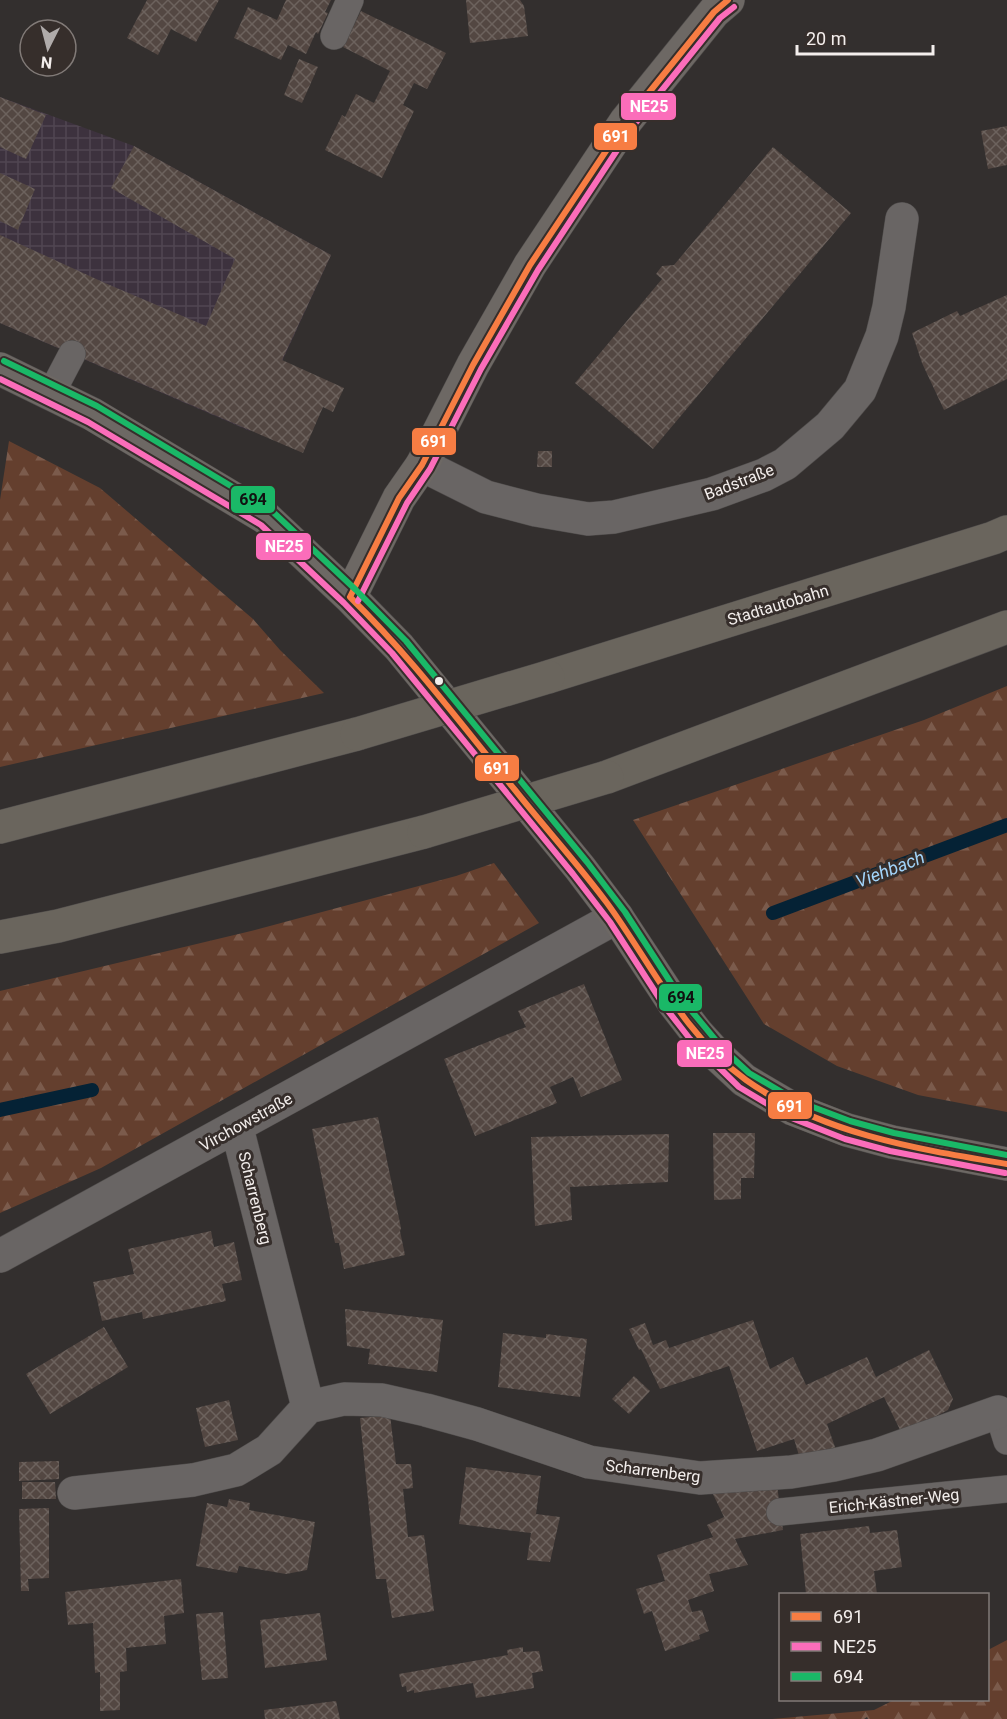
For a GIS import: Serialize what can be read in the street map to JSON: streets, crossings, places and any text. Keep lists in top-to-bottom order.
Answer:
{
  "streets": {
    "highway": ["Stadtautobahn"],
    "street": ["Badstraße", "Virchowstraße", "Scharrenberg"],
    "lane": ["Erich-Kästner-Weg"]
  },
  "crossings": [
    ["Virchowstraße", "Scharrenberg"]
  ],
  "water": ["Viehbach"],
  "lines": ["transit line 691", "transit line NE25", "transit line 694"],
  "legend": ["691", "NE25", "694"],
  "scale_bar": "20 m",
  "north": "bottom"
}
